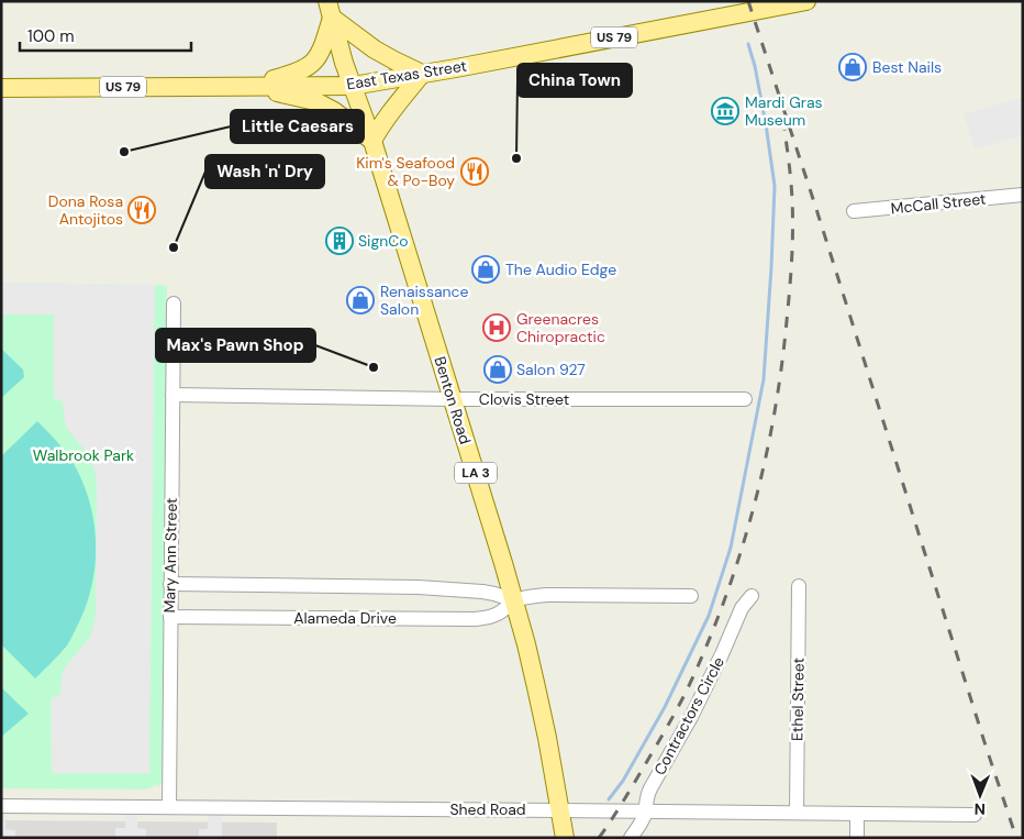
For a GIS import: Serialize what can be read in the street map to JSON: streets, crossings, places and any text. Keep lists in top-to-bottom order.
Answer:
{
  "streets": {
    "main road": [
      "US 79",
      "East Texas Street",
      "Benton Road",
      "LA 3"
    ],
    "street": [
      "McCall Street",
      "Clovis Street",
      "Mary Ann Street",
      "Alameda Drive",
      "Ethel Street",
      "Contractors Circle",
      "Shed Road"
    ]
  },
  "crossings": [
    ["East Texas Street", "Benton Road"],
    ["Clovis Street", "Benton Road"],
    ["Clovis Street", "Mary Ann Street"],
    ["Benton Road", "Alameda Drive"],
    ["Benton Road", "Shed Road"],
    ["Mary Ann Street", "Alameda Drive"],
    ["Mary Ann Street", "Shed Road"],
    ["Ethel Street", "Shed Road"],
    ["Contractors Circle", "Shed Road"]
  ],
  "parks": ["Walbrook Park"],
  "places": {
    "shop": [
      "Best Nails",
      "The Audio Edge",
      "Renaissance Salon",
      "Salon 927"
    ],
    "museum": ["Mardi Gras Museum"],
    "other": [
      "Little Caesars",
      "China Town",
      "Wash 'n' Dry",
      "Max's Pawn Shop"
    ],
    "restaurant": ["Kim's Seafood & Po-Boy", "Dona Rosa Antojitos"],
    "building": ["SignCo"],
    "hospital": ["Greenacres Chiropractic"]
  },
  "scale_bar": "100 m",
  "north": "bottom"
}
